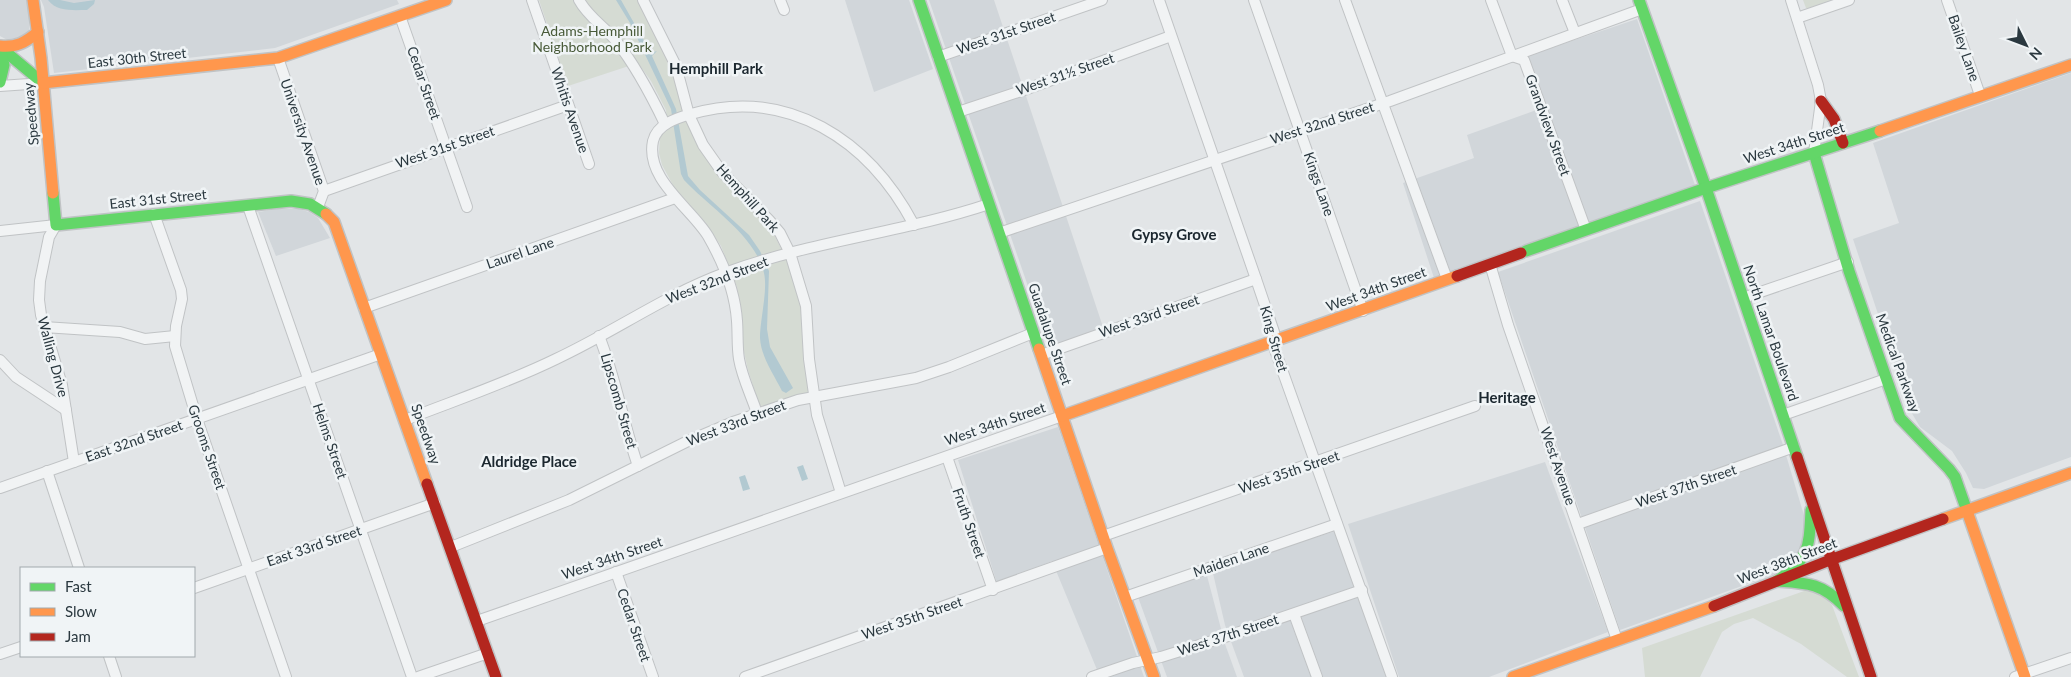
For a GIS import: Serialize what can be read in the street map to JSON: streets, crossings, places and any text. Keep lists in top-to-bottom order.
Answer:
{
  "streets": {
    "street": [
      "West 31st Street",
      "Bailey Lane",
      "East 30th Street",
      "West 31½ Street",
      "Cedar Street",
      "Whitis Avenue",
      "Speedway",
      "West 32nd Street",
      "Grandview Street",
      "University Avenue",
      "West 34th Street",
      "Kings Lane",
      "Hemphill Park",
      "East 31st Street",
      "Laurel Lane",
      "West 33rd Street",
      "North Lamar Boulevard",
      "Guadalupe Street",
      "King Street",
      "Walling Drive",
      "Medical Parkway",
      "Lipscomb Street",
      "East 32nd Street",
      "Helms Street",
      "Grooms Street",
      "West Avenue",
      "West 35th Street",
      "West 37th Street",
      "Fruth Street",
      "East 33rd Street",
      "Maiden Lane",
      "West 38th Street"
    ]
  },
  "crossings": [
    ["West 31st Street", "Cedar Street"],
    ["West 31st Street", "Whitis Avenue"],
    ["West 31st Street", "University Avenue"],
    ["West 31st Street", "Guadalupe Street"],
    ["Bailey Lane", "West 34th Street"],
    ["East 30th Street", "Cedar Street"],
    ["East 30th Street", "Speedway"],
    ["East 30th Street", "University Avenue"],
    ["West 31½ Street", "Guadalupe Street"],
    ["West 31½ Street", "King Street"],
    ["Cedar Street", "West 34th Street"],
    ["Speedway", "West 32nd Street"],
    ["Speedway", "University Avenue"],
    ["Speedway", "West 34th Street"],
    ["Speedway", "East 31st Street"],
    ["Speedway", "Laurel Lane"],
    ["Speedway", "West 33rd Street"],
    ["Speedway", "Walling Drive"],
    ["Speedway", "East 32nd Street"],
    ["Speedway", "East 33rd Street"],
    ["West 32nd Street", "Grandview Street"],
    ["West 32nd Street", "Kings Lane"],
    ["West 32nd Street", "Hemphill Park"],
    ["West 32nd Street", "North Lamar Boulevard"],
    ["West 32nd Street", "Guadalupe Street"],
    ["West 32nd Street", "King Street"],
    ["West 32nd Street", "Lipscomb Street"],
    ["Grandview Street", "West 34th Street"],
    ["University Avenue", "East 31st Street"],
    ["West 34th Street", "Kings Lane"],
    ["West 34th Street", "Hemphill Park"],
    ["West 34th Street", "North Lamar Boulevard"],
    ["West 34th Street", "Guadalupe Street"],
    ["West 34th Street", "King Street"],
    ["West 34th Street", "Medical Parkway"],
    ["West 34th Street", "West Avenue"],
    ["West 34th Street", "Fruth Street"],
    ["Hemphill Park", "West 33rd Street"],
    ["East 31st Street", "Walling Drive"],
    ["East 31st Street", "Helms Street"],
    ["East 31st Street", "Grooms Street"],
    ["West 33rd Street", "Guadalupe Street"],
    ["West 33rd Street", "King Street"],
    ["West 33rd Street", "Lipscomb Street"],
    ["North Lamar Boulevard", "West 37th Street"],
    ["North Lamar Boulevard", "West 38th Street"],
    ["Guadalupe Street", "West 35th Street"],
    ["Guadalupe Street", "West 37th Street"],
    ["Guadalupe Street", "Maiden Lane"],
    ["King Street", "West 35th Street"],
    ["King Street", "West 37th Street"],
    ["King Street", "Maiden Lane"],
    ["Walling Drive", "East 32nd Street"],
    ["Medical Parkway", "West 38th Street"],
    ["East 32nd Street", "Helms Street"],
    ["East 32nd Street", "Grooms Street"],
    ["Helms Street", "East 33rd Street"],
    ["Grooms Street", "East 33rd Street"],
    ["West Avenue", "West 37th Street"],
    ["West Avenue", "West 38th Street"],
    ["West 35th Street", "Fruth Street"]
  ],
  "districts": [
    "Hemphill Park",
    "Gypsy Grove",
    "Heritage",
    "Aldridge Place"
  ],
  "parks": ["Adams-Hemphill Neighborhood Park"],
  "legend": ["Fast", "Slow", "Jam"],
  "north": "bottom right"
}
